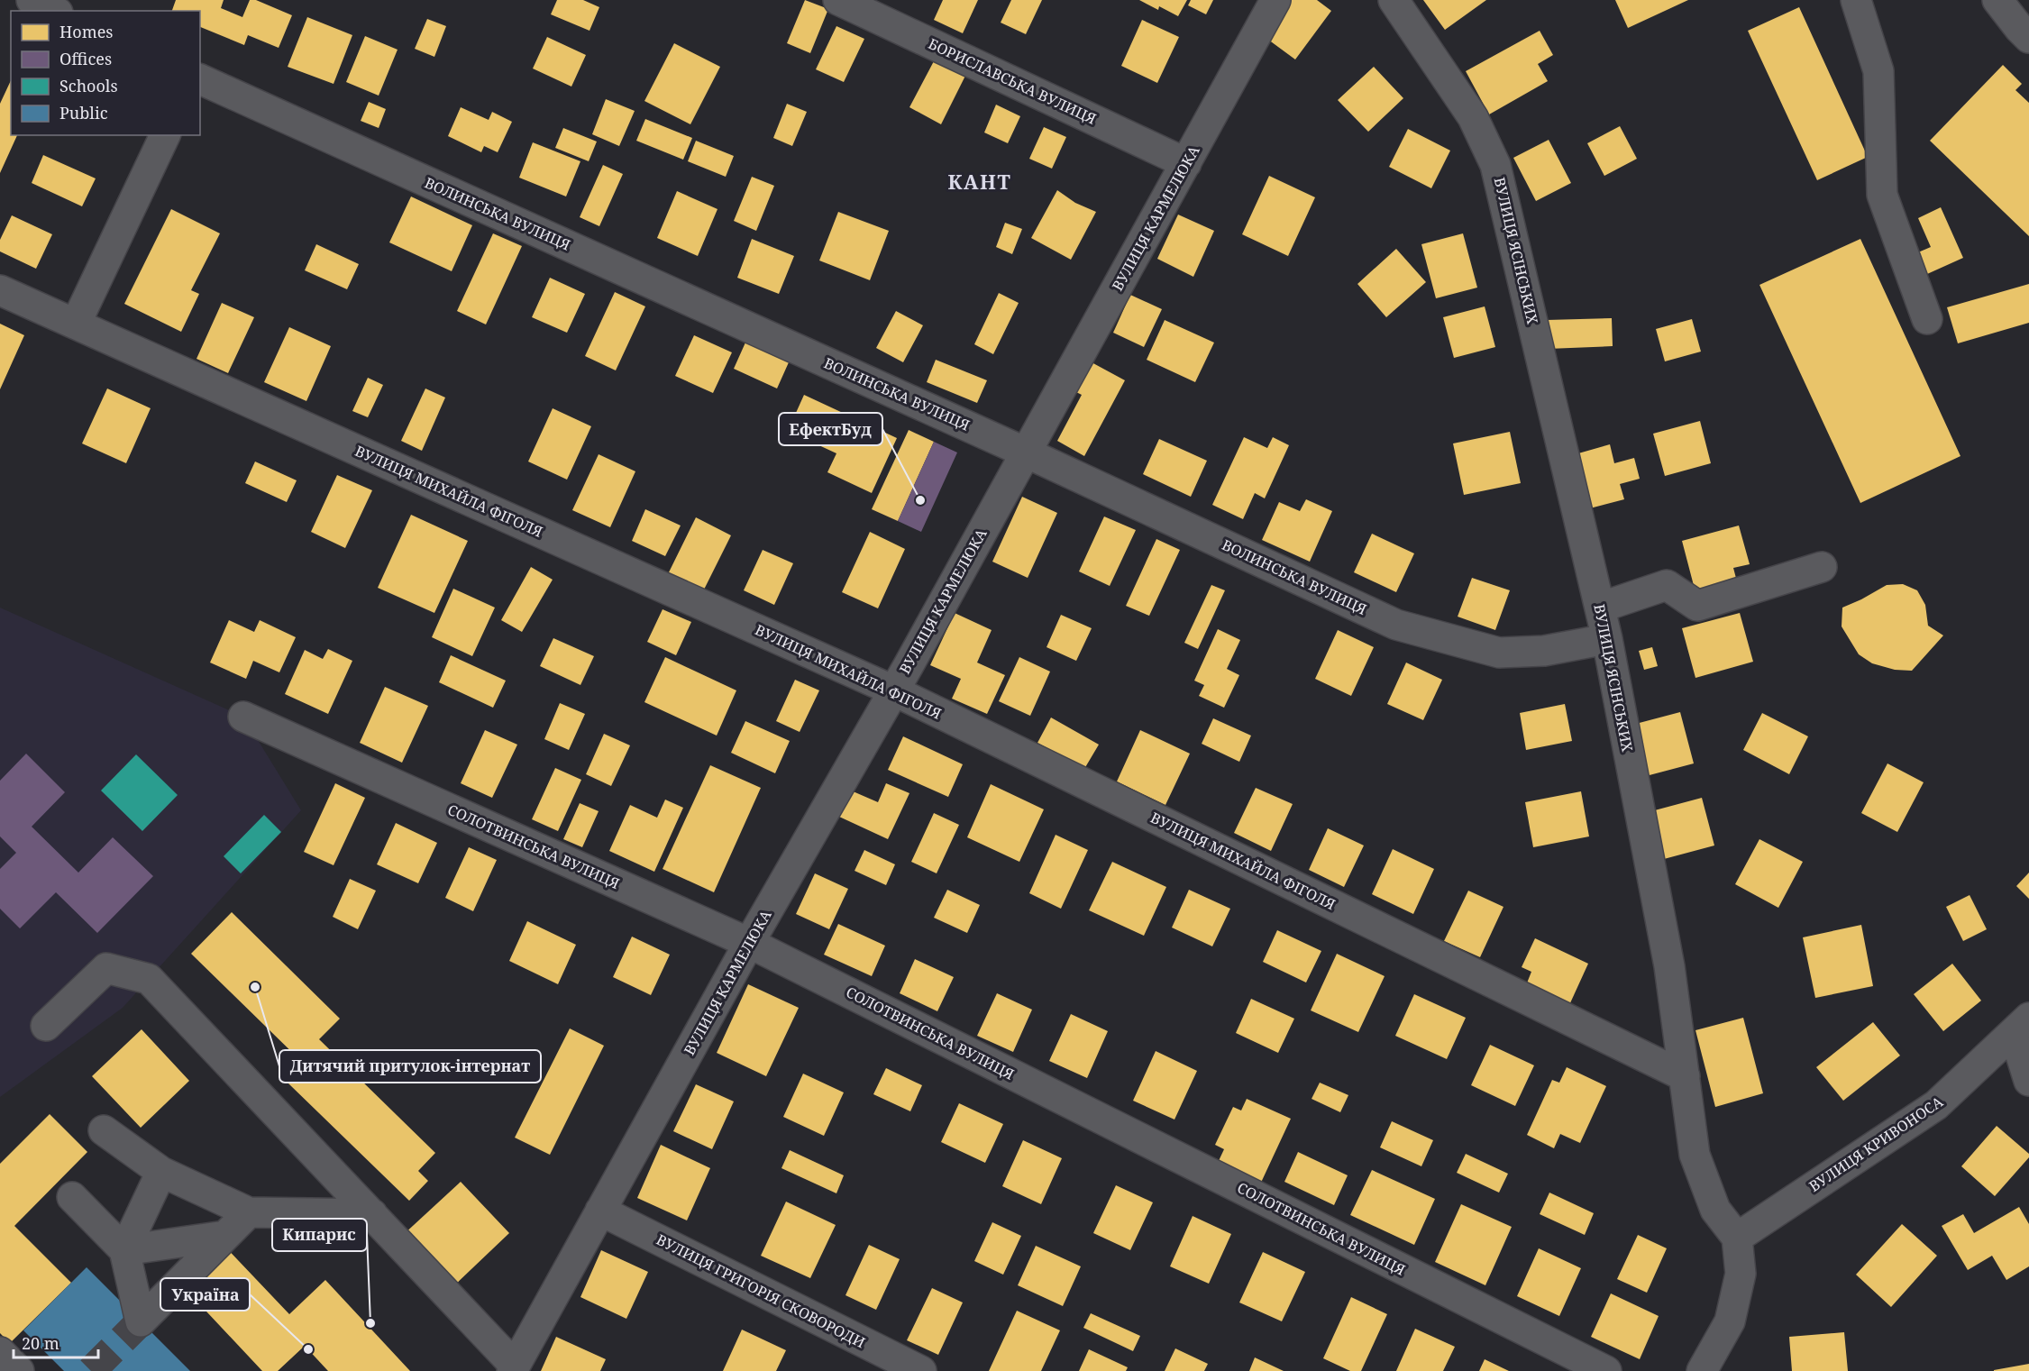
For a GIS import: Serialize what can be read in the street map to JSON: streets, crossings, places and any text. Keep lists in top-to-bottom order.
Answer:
{
  "streets": {
    "street": [
      "БОРИСЛАВСЬКА ВУЛИЦЯ",
      "ВОЛИНСЬКА ВУЛИЦЯ",
      "ВУЛИЦЯ КАРМЕЛЮКА",
      "ВУЛИЦЯ ЯСІНСЬКИХ",
      "ВУЛИЦЯ МИХАЙЛА ФІГОЛЯ",
      "СОЛОТВИНСЬКА ВУЛИЦЯ",
      "ВУЛИЦЯ КРИВОНОСА",
      "ВУЛИЦЯ ГРИГОРІЯ СКОВОРОДИ"
    ]
  },
  "crossings": [
    ["БОРИСЛАВСЬКА ВУЛИЦЯ", "ВУЛИЦЯ КАРМЕЛЮКА"],
    ["ВОЛИНСЬКА ВУЛИЦЯ", "ВУЛИЦЯ КАРМЕЛЮКА"],
    ["ВОЛИНСЬКА ВУЛИЦЯ", "ВУЛИЦЯ ЯСІНСЬКИХ"],
    ["ВУЛИЦЯ КАРМЕЛЮКА", "ВУЛИЦЯ МИХАЙЛА ФІГОЛЯ"],
    ["ВУЛИЦЯ КАРМЕЛЮКА", "СОЛОТВИНСЬКА ВУЛИЦЯ"],
    ["ВУЛИЦЯ КАРМЕЛЮКА", "ВУЛИЦЯ ГРИГОРІЯ СКОВОРОДИ"],
    ["ВУЛИЦЯ ЯСІНСЬКИХ", "ВУЛИЦЯ МИХАЙЛА ФІГОЛЯ"],
    ["ВУЛИЦЯ ЯСІНСЬКИХ", "ВУЛИЦЯ КРИВОНОСА"]
  ],
  "districts": ["КАНТ"],
  "places": [
    "ЕфектБуд",
    "Дитячий притулок-інтернат",
    "Кипарис",
    "Україна"
  ],
  "legend": [
    "Homes",
    "Offices",
    "Schools",
    "Public"
  ],
  "scale_bar": "20 m"
}
